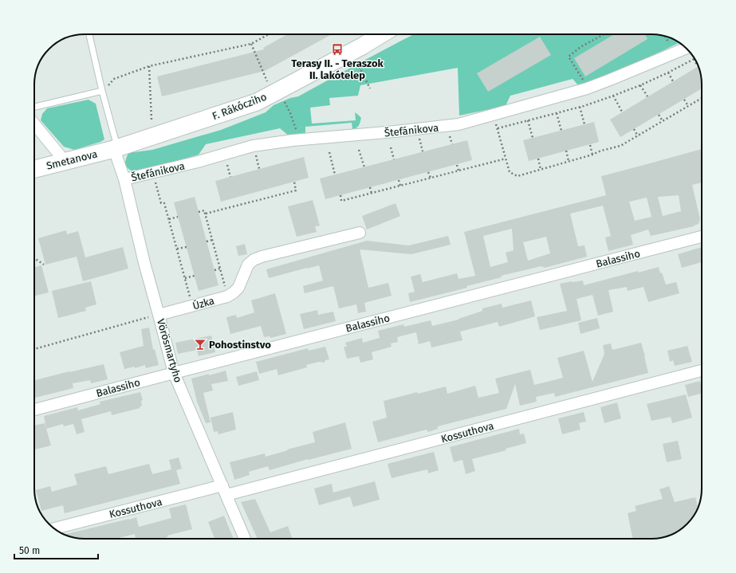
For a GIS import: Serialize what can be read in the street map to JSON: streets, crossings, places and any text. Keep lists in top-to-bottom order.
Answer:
{
  "streets": {
    "street": [
      "F. Rákócziho",
      "Štefánikova",
      "Smetanova",
      "Balassiho",
      "Úzka",
      "Vörösmartyho",
      "Kossuthova"
    ]
  },
  "crossings": [
    ["F. Rákócziho", "Smetanova"],
    ["F. Rákócziho", "Vörösmartyho"],
    ["Štefánikova", "Vörösmartyho"],
    ["Smetanova", "Vörösmartyho"],
    ["Balassiho", "Vörösmartyho"],
    ["Úzka", "Vörösmartyho"],
    ["Vörösmartyho", "Kossuthova"]
  ],
  "places": {
    "bus stop": ["Terasy II. - Teraszok II. lakótelep"],
    "bar": ["Pohostinstvo"]
  },
  "scale_bar": "50 m"
}
